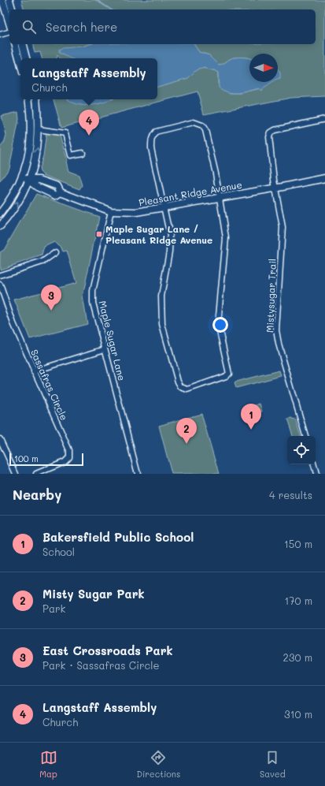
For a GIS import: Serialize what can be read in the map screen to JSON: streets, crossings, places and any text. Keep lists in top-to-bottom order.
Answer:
{
  "streets": {
    "main road": ["Pleasant Ridge Avenue"],
    "street": ["Mistysugar Trail", "Maple Sugar Lane", "Sassafras Circle"]
  },
  "crossings": [
    ["Pleasant Ridge Avenue", "Mistysugar Trail"],
    ["Pleasant Ridge Avenue", "Maple Sugar Lane"]
  ],
  "places": {
    "transit": ["Maple Sugar Lane / Pleasant Ridge Avenue"]
  },
  "scale_bar": "100 m",
  "north": "right",
  "page": {
    "search": "Search here",
    "popup": ["Langstaff Assembly", "Church"],
    "pins": [
      "4",
      "3",
      "1",
      "2"
    ],
    "scale": "100 m",
    "heading": ["Nearby", "4 results"],
    "list": [
      {
        "mark": "1",
        "name": "Bakersfield Public School",
        "note": "School",
        "value": "150 m"
      },
      {
        "mark": "2",
        "name": "Misty Sugar Park",
        "note": "Park",
        "value": "170 m"
      },
      {
        "mark": "3",
        "name": "East Crossroads Park",
        "note": "Park · Sassafras Circle",
        "value": "230 m"
      },
      {
        "mark": "4",
        "name": "Langstaff Assembly",
        "note": "Church",
        "value": "310 m"
      }
    ],
    "nav": ["Map", "Directions", "Saved"]
  }
}
